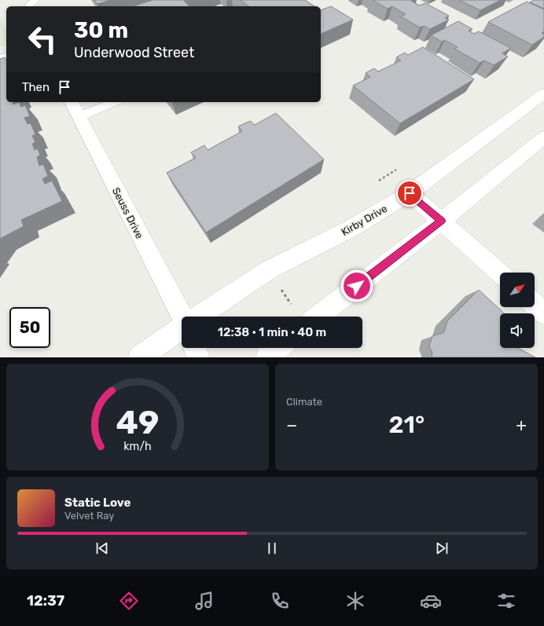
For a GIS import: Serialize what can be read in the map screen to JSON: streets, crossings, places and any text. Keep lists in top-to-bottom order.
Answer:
{
  "streets": {
    "main road": ["Seuss Drive", "Kirby Drive"]
  },
  "north": "top right",
  "page": {
    "turn": ["30 m", "Underwood Street"],
    "then": "Then",
    "limit": "50",
    "trip": "12:38 · 1 min · 40 m",
    "tile": "Climate",
    "heat": ["−", "21°", "+"],
    "song": ["Static Love", "Velvet Ray"],
    "tabs": "12:37",
    "gauge": ["49", "km/h"]
  }
}
